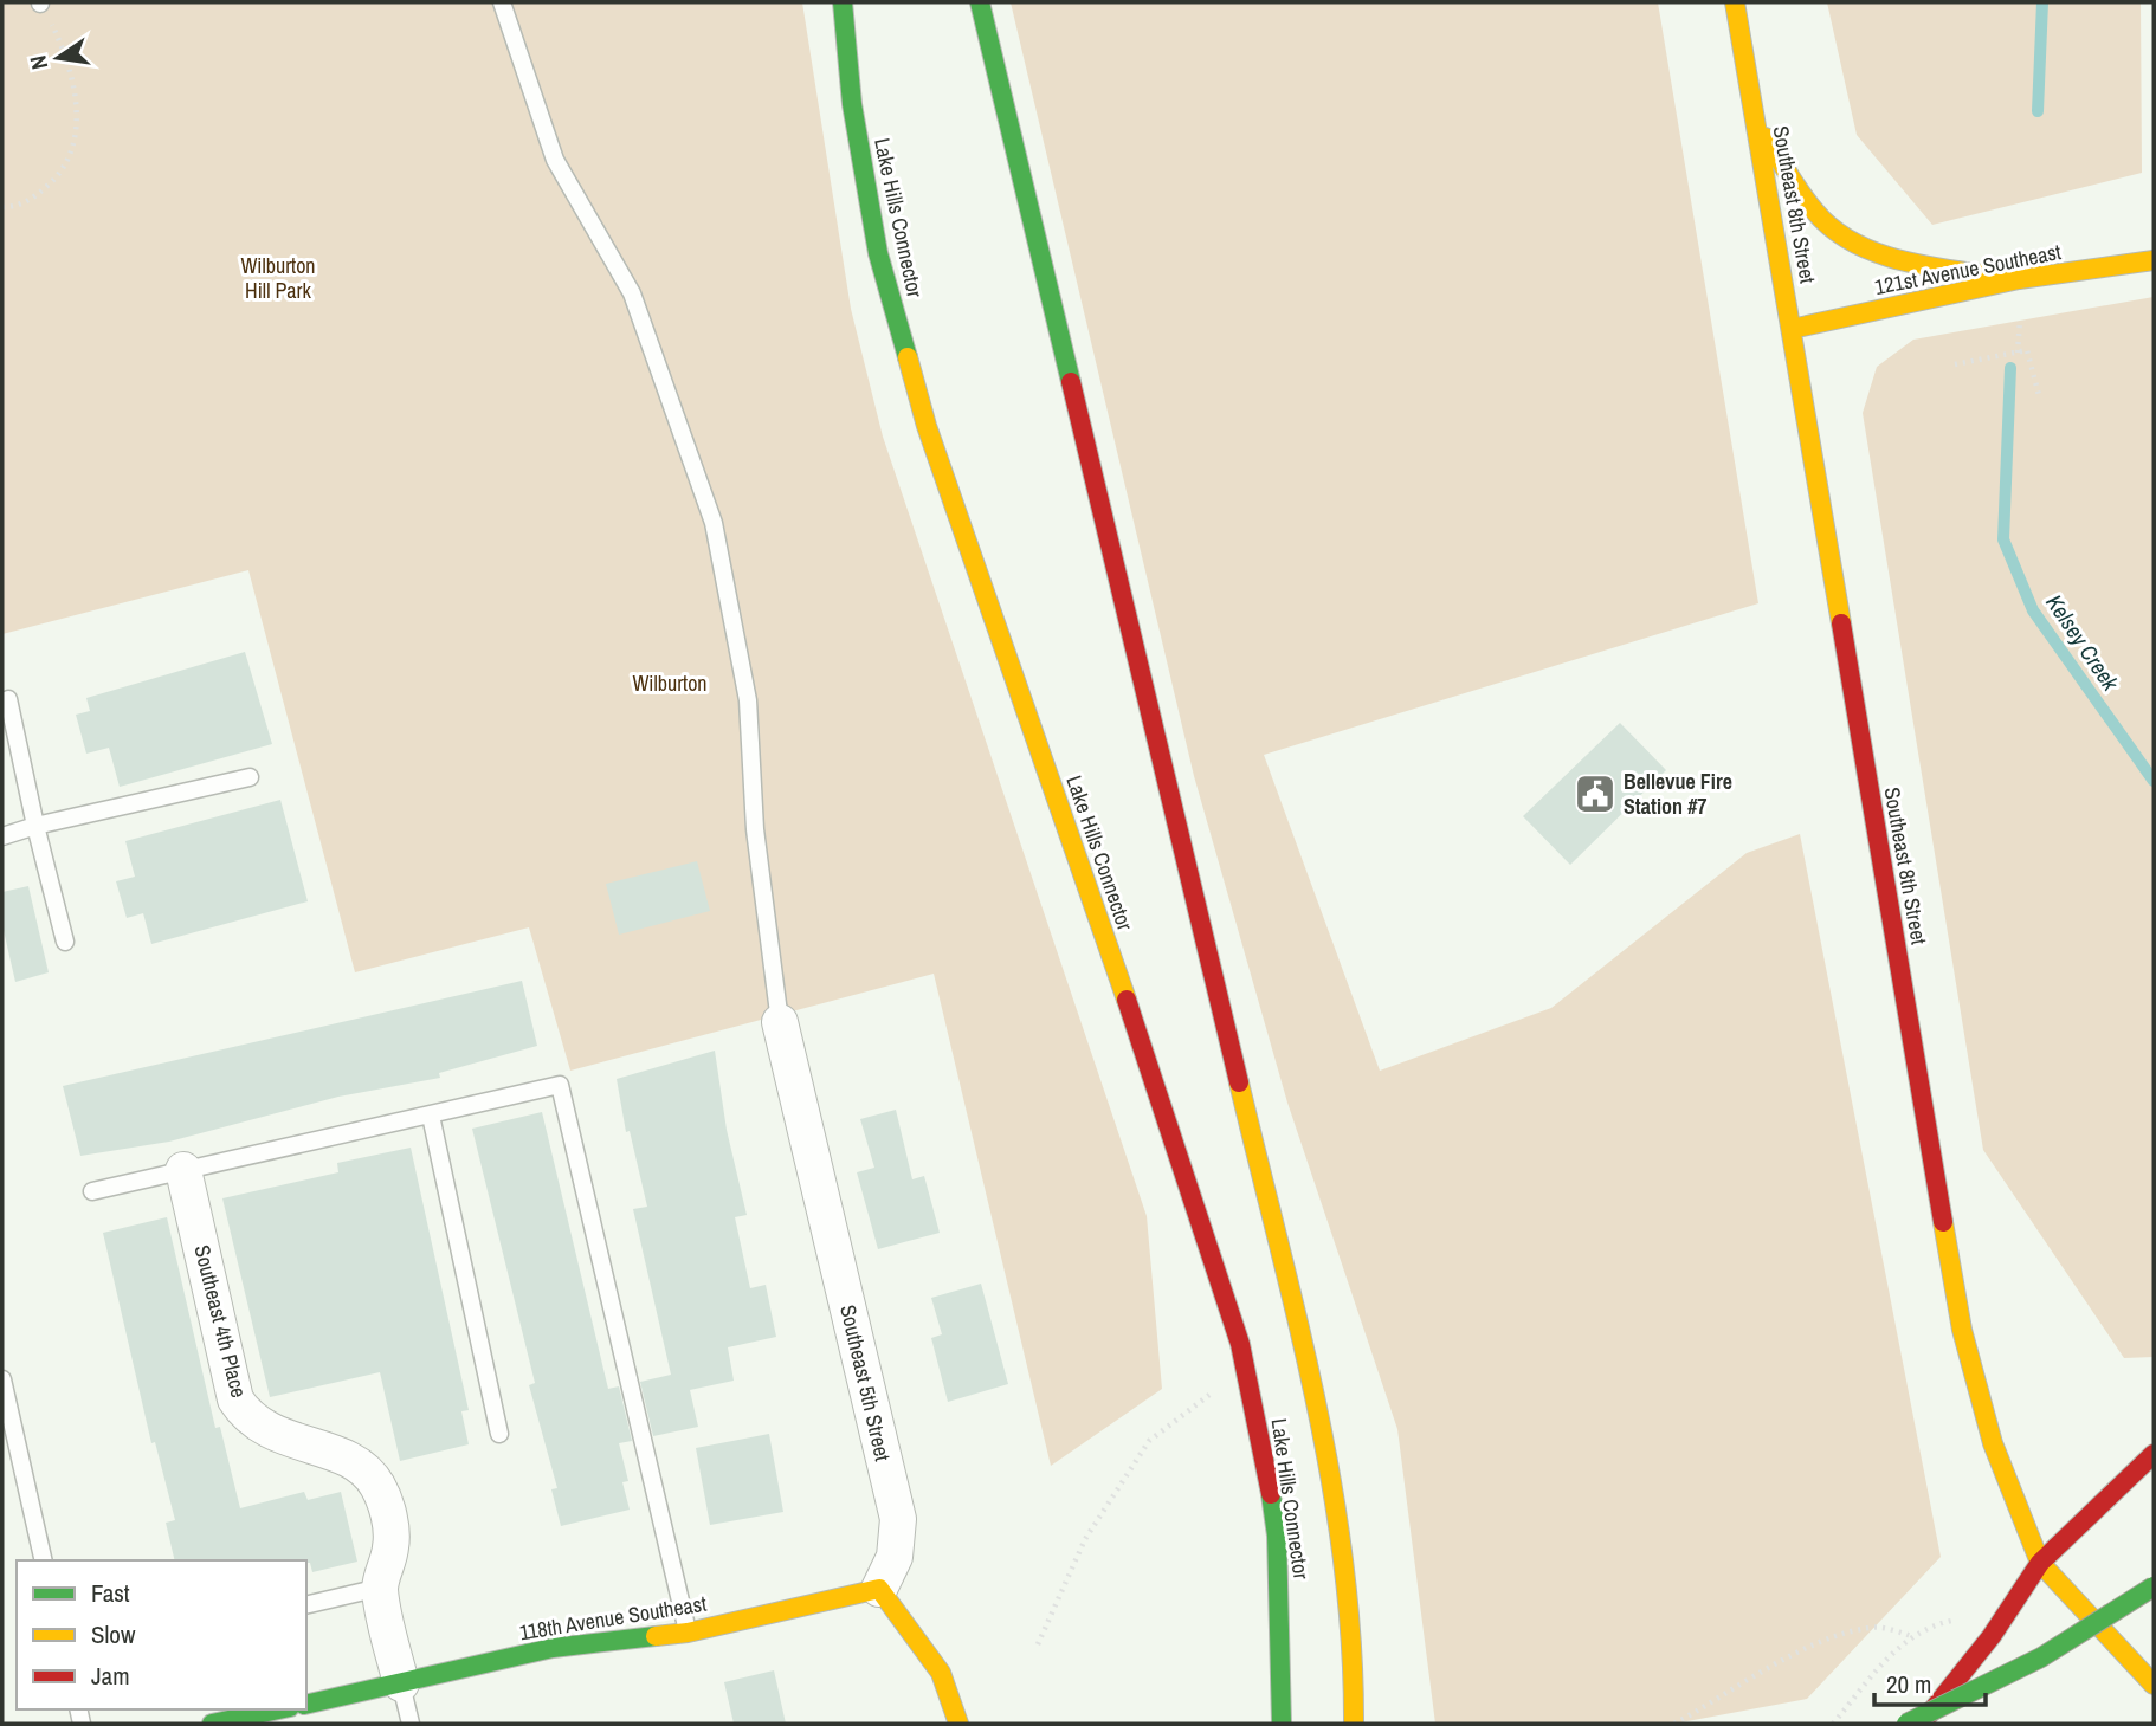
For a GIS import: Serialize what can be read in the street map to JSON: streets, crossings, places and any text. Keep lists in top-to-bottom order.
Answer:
{
  "streets": {
    "main road": [
      "Southeast 8th Street",
      "Lake Hills Connector",
      "121st Avenue Southeast",
      "118th Avenue Southeast"
    ],
    "street": ["Southeast 4th Place", "Southeast 5th Street"]
  },
  "crossings": [
    ["Southeast 8th Street", "121st Avenue Southeast"],
    ["Southeast 4th Place", "118th Avenue Southeast"],
    ["Southeast 5th Street", "118th Avenue Southeast"]
  ],
  "water": ["Kelsey Creek"],
  "parks": ["Wilburton Hill Park", "Wilburton"],
  "places": {
    "public building": ["Bellevue Fire Station #7"]
  },
  "legend": ["Fast", "Slow", "Jam"],
  "scale_bar": "20 m",
  "north": "left"
}
